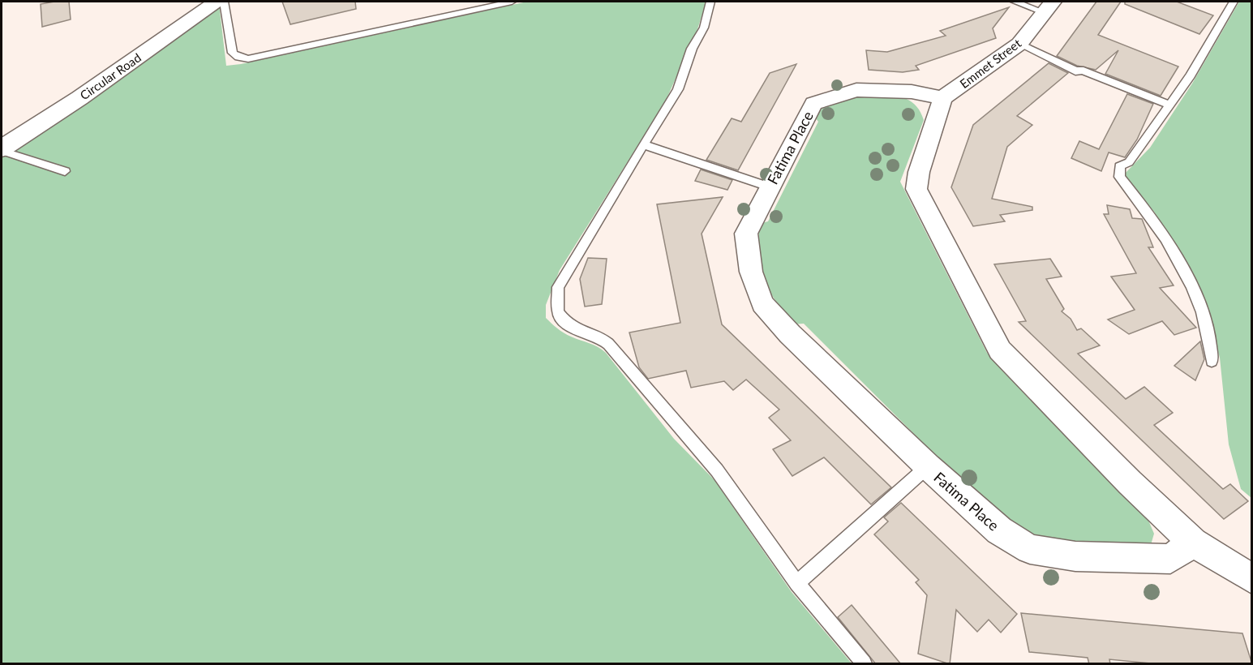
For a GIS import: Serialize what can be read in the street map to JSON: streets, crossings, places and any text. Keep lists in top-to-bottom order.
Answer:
{
  "streets": {
    "main road": ["Circular Road"],
    "street": ["Emmet Street", "Fatima Place"]
  },
  "crossings": [
    ["Emmet Street", "Fatima Place"]
  ]
}
